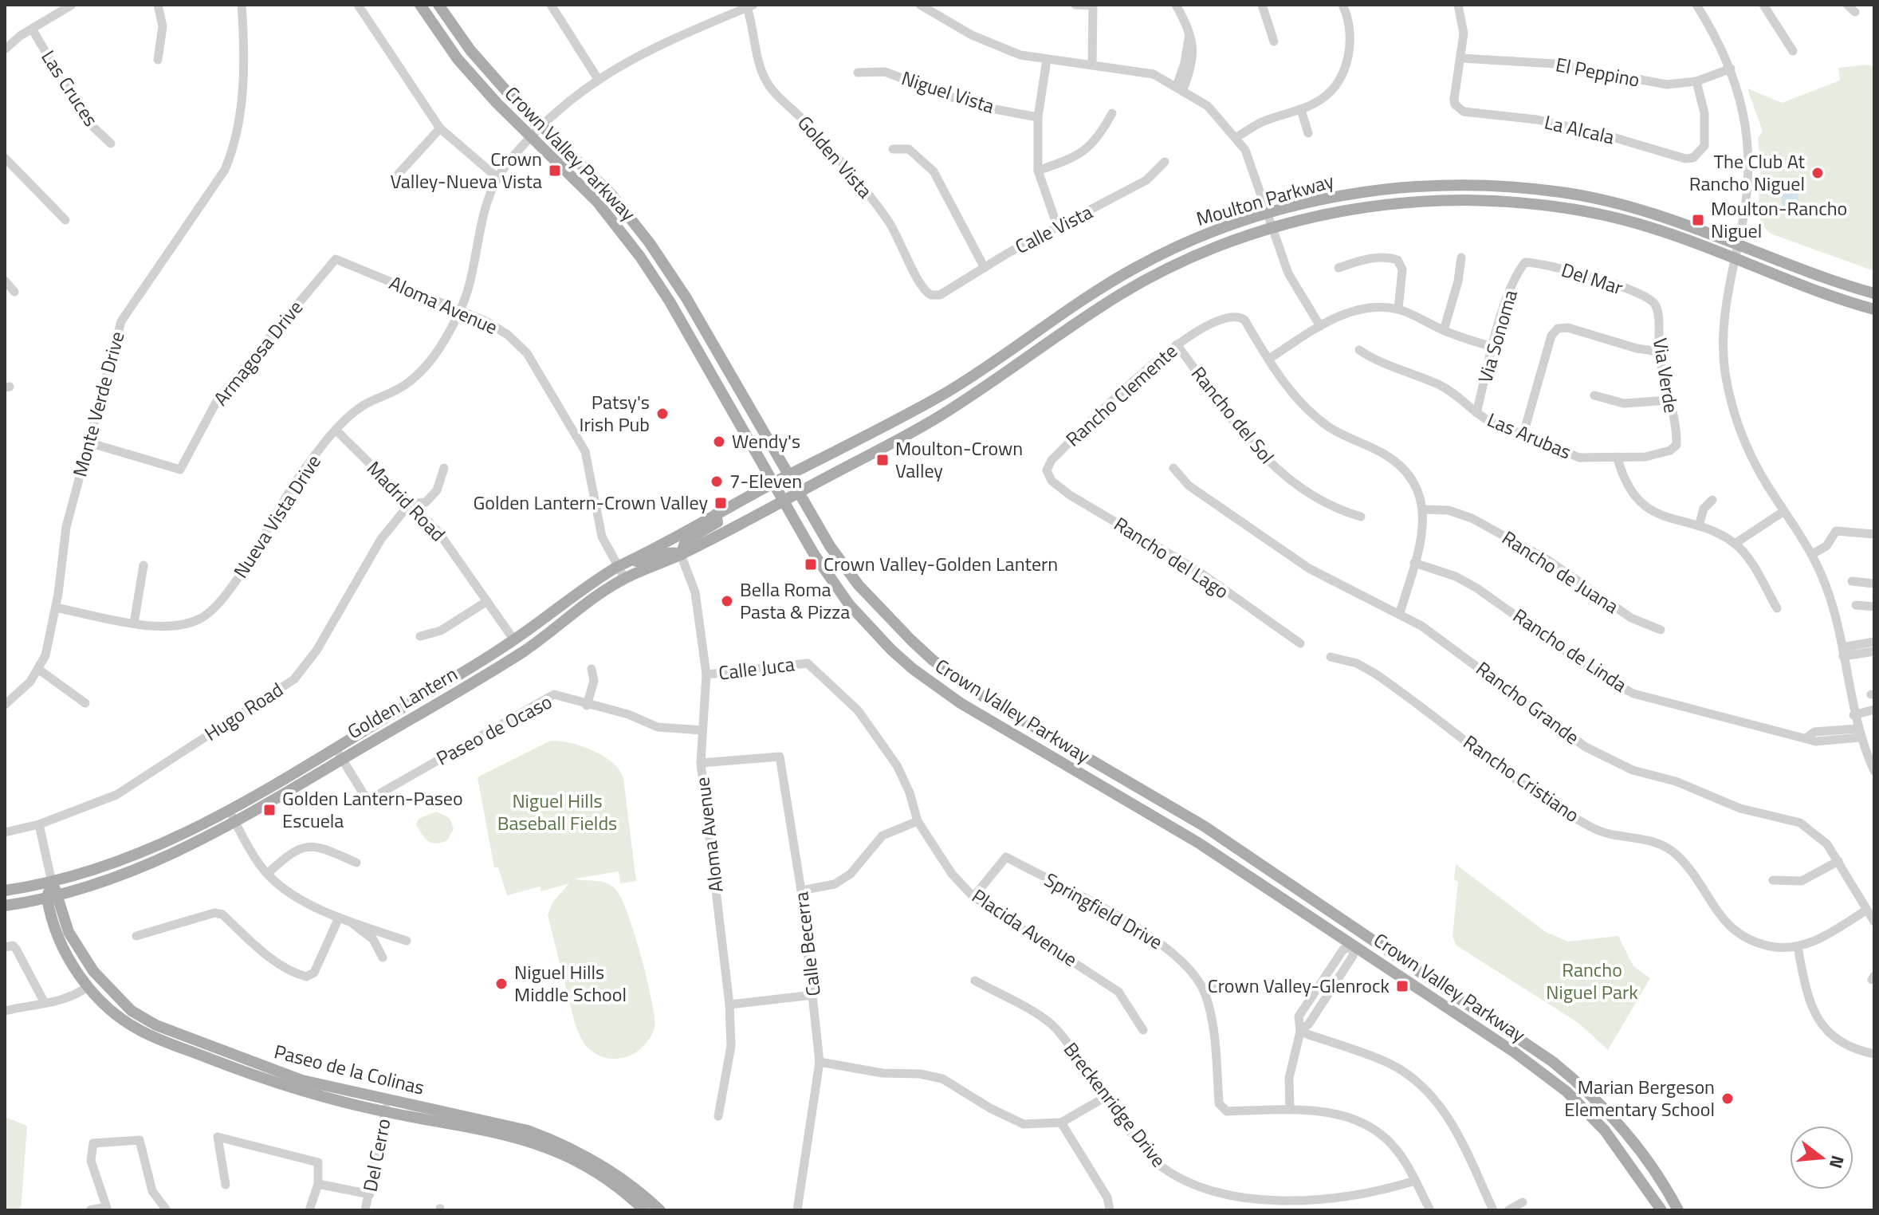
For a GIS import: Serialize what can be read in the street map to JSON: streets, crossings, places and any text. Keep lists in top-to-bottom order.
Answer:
{
  "streets": {
    "main road": [
      "Crown Valley Parkway",
      "Moulton Parkway",
      "Golden Lantern",
      "Paseo de la Colinas"
    ],
    "street": [
      "El Peppino",
      "Las Cruces",
      "Niguel Vista",
      "La Alcala",
      "Golden Vista",
      "Calle Vista",
      "Del Mar",
      "Aloma Avenue",
      "Via Sonoma",
      "Armagosa Drive",
      "Via Verde",
      "Rancho Clemente",
      "Monte Verde Drive",
      "Rancho del Sol",
      "Las Arubas",
      "Madrid Road",
      "Nueva Vista Drive",
      "Rancho del Lago",
      "Rancho de Juana",
      "Rancho de Linda",
      "Calle Juca",
      "Rancho Grande",
      "Hugo Road",
      "Paseo de Ocaso",
      "Rancho Cristiano",
      "Springfield Drive",
      "Placida Avenue",
      "Calle Becerra",
      "Breckenridge Drive",
      "Del Cerro"
    ]
  },
  "crossings": [
    ["El Peppino", "La Alcala"],
    ["Crown Valley Parkway", "Moulton Parkway"],
    ["Crown Valley Parkway", "Nueva Vista Drive"],
    ["Crown Valley Parkway", "Golden Lantern"],
    ["Golden Vista", "Calle Vista"],
    ["Golden Vista", "Nueva Vista Drive"],
    ["Moulton Parkway", "Golden Lantern"],
    ["Del Mar", "Via Sonoma"],
    ["Del Mar", "Via Verde"],
    ["Aloma Avenue", "Armagosa Drive"],
    ["Aloma Avenue", "Nueva Vista Drive"],
    ["Aloma Avenue", "Calle Juca"],
    ["Aloma Avenue", "Golden Lantern"],
    ["Aloma Avenue", "Paseo de Ocaso"],
    ["Aloma Avenue", "Calle Becerra"],
    ["Via Sonoma", "Las Arubas"],
    ["Armagosa Drive", "Monte Verde Drive"],
    ["Via Verde", "Las Arubas"],
    ["Rancho Clemente", "Rancho del Sol"],
    ["Rancho Clemente", "Rancho del Lago"],
    ["Monte Verde Drive", "Nueva Vista Drive"],
    ["Madrid Road", "Nueva Vista Drive"],
    ["Madrid Road", "Golden Lantern"],
    ["Madrid Road", "Hugo Road"],
    ["Calle Juca", "Placida Avenue"],
    ["Golden Lantern", "Paseo de Ocaso"],
    ["Golden Lantern", "Paseo de la Colinas"],
    ["Rancho Grande", "Rancho Cristiano"],
    ["Hugo Road", "Paseo de la Colinas"],
    ["Springfield Drive", "Placida Avenue"],
    ["Springfield Drive", "Breckenridge Drive"],
    ["Paseo de la Colinas", "Del Cerro"]
  ],
  "parks": ["Niguel Hills Baseball Fields", "Rancho Niguel Park"],
  "places": {
    "transit": [
      "Crown Valley-Nueva Vista",
      "Moulton-Rancho Niguel",
      "Moulton-Crown Valley",
      "Golden Lantern-Crown Valley",
      "Crown Valley-Golden Lantern",
      "Golden Lantern-Paseo Escuela",
      "Crown Valley-Glenrock"
    ],
    "other": [
      "The Club At Rancho Niguel",
      "Patsy's Irish Pub",
      "Wendy's",
      "7-Eleven",
      "Bella Roma Pasta & Pizza",
      "Niguel Hills Middle School",
      "Marian Bergeson Elementary School"
    ]
  },
  "north": "right"
}
